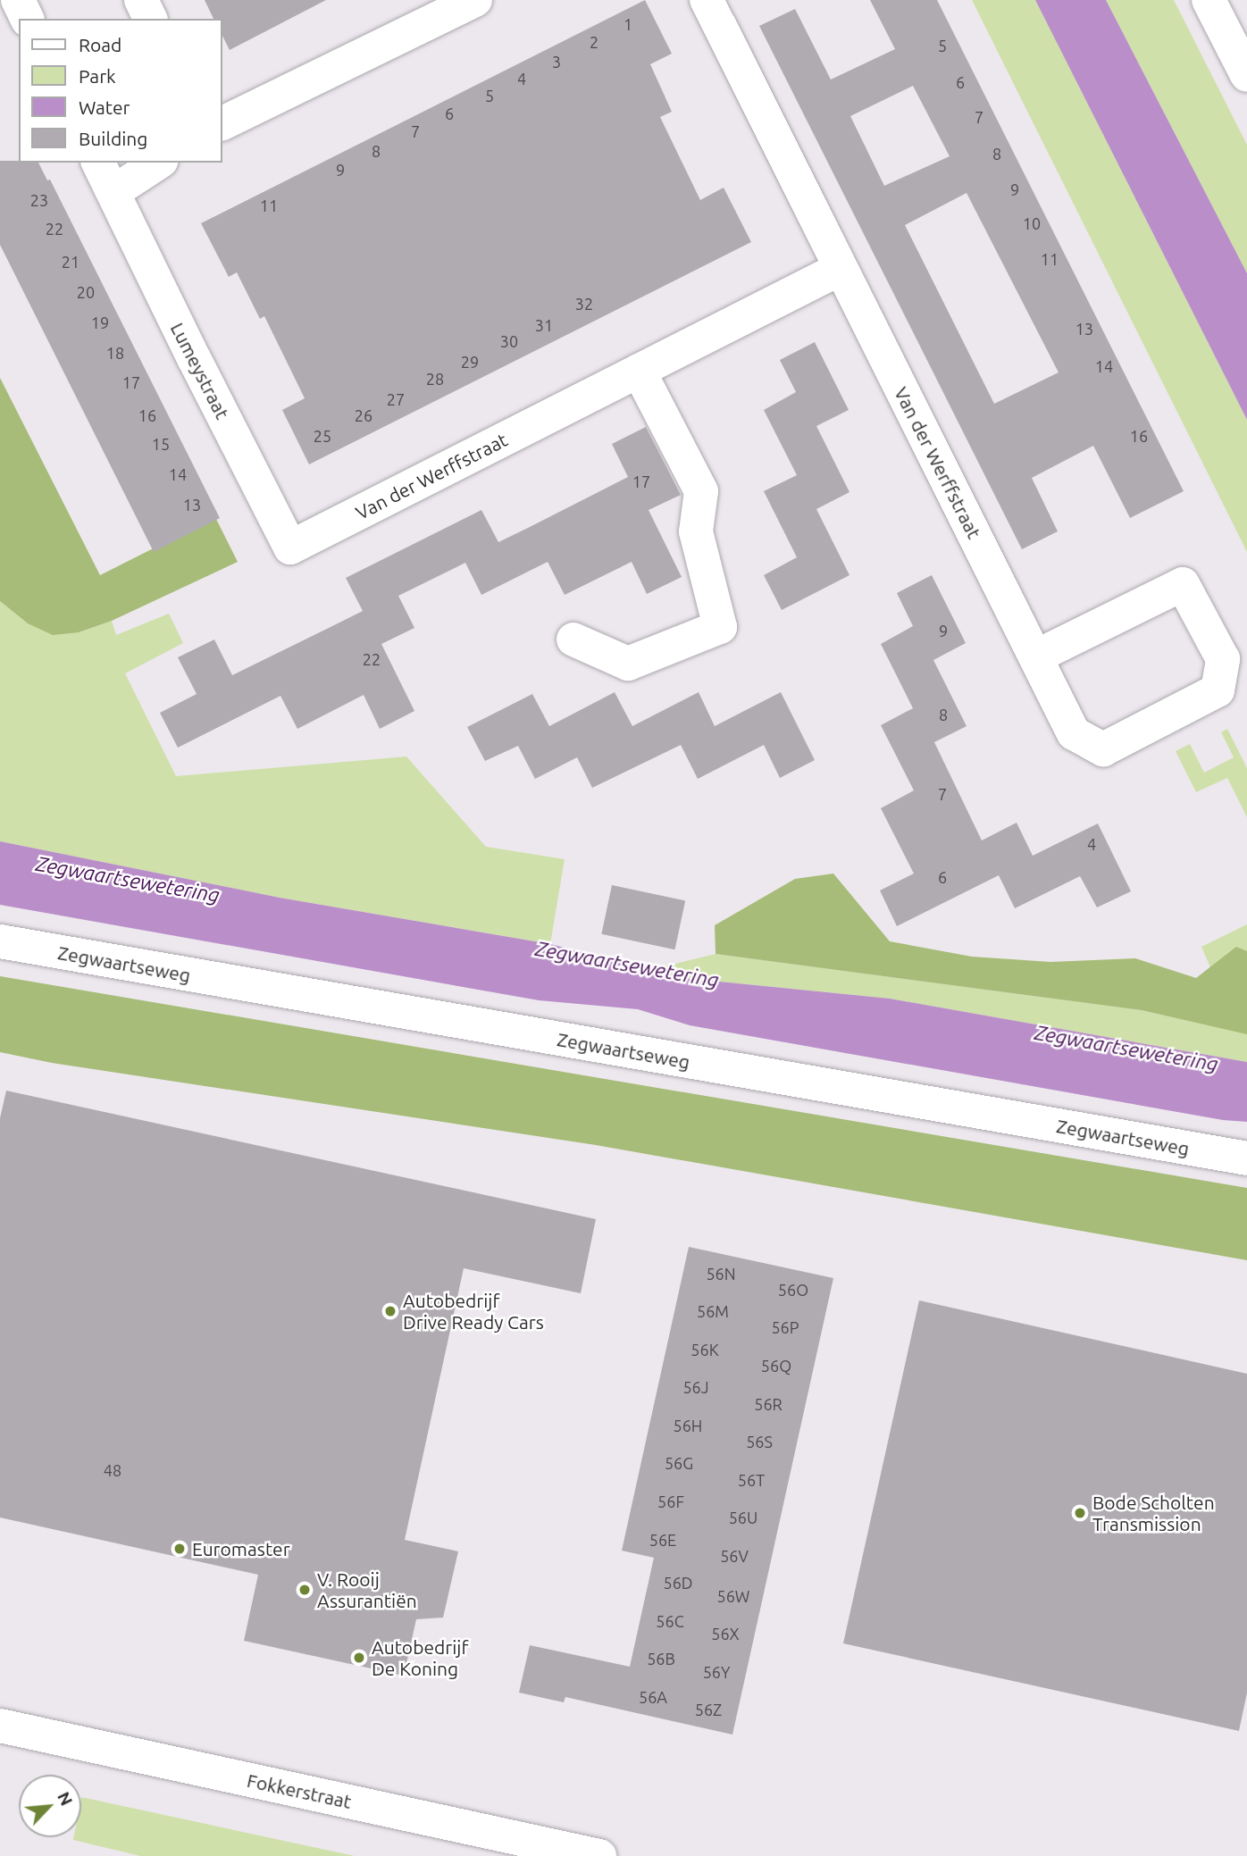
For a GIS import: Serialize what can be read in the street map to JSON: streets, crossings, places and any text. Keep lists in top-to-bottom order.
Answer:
{
  "streets": {
    "street": [
      "Lumeystraat",
      "Van der Werffstraat",
      "Zegwaartseweg",
      "Fokkerstraat"
    ]
  },
  "crossings": [
    ["Lumeystraat", "Van der Werffstraat"]
  ],
  "water": ["Zegwaartsewetering"],
  "places": [
    "Autobedrijf Drive Ready Cars",
    "Bode Scholten Transmission",
    "Euromaster",
    "V. Rooij Assurantiën",
    "Autobedrijf De Koning"
  ],
  "house_numbers": [
    "1",
    "2",
    "5",
    "3",
    "4",
    "6",
    "5",
    "6",
    "7",
    "7",
    "8",
    "8",
    "9",
    "9",
    "23",
    "11",
    "10",
    "22",
    "11",
    "21",
    "20",
    "32",
    "19",
    "31",
    "13",
    "30",
    "18",
    "29",
    "14",
    "28",
    "17",
    "27",
    "16",
    "26",
    "25",
    "16",
    "15",
    "14",
    "17",
    "13",
    "9",
    "22",
    "8",
    "7",
    "4",
    "6",
    "56N",
    "56O",
    "56M",
    "56P",
    "56K",
    "56Q",
    "56J",
    "56R",
    "56H",
    "56S",
    "56G",
    "48",
    "56T",
    "56F",
    "56U",
    "56E",
    "56V",
    "56D",
    "56W",
    "56C",
    "56X",
    "56B",
    "56Y",
    "56A",
    "56Z"
  ],
  "legend": [
    "Road",
    "Park",
    "Water",
    "Building"
  ],
  "north": "top right"
}
